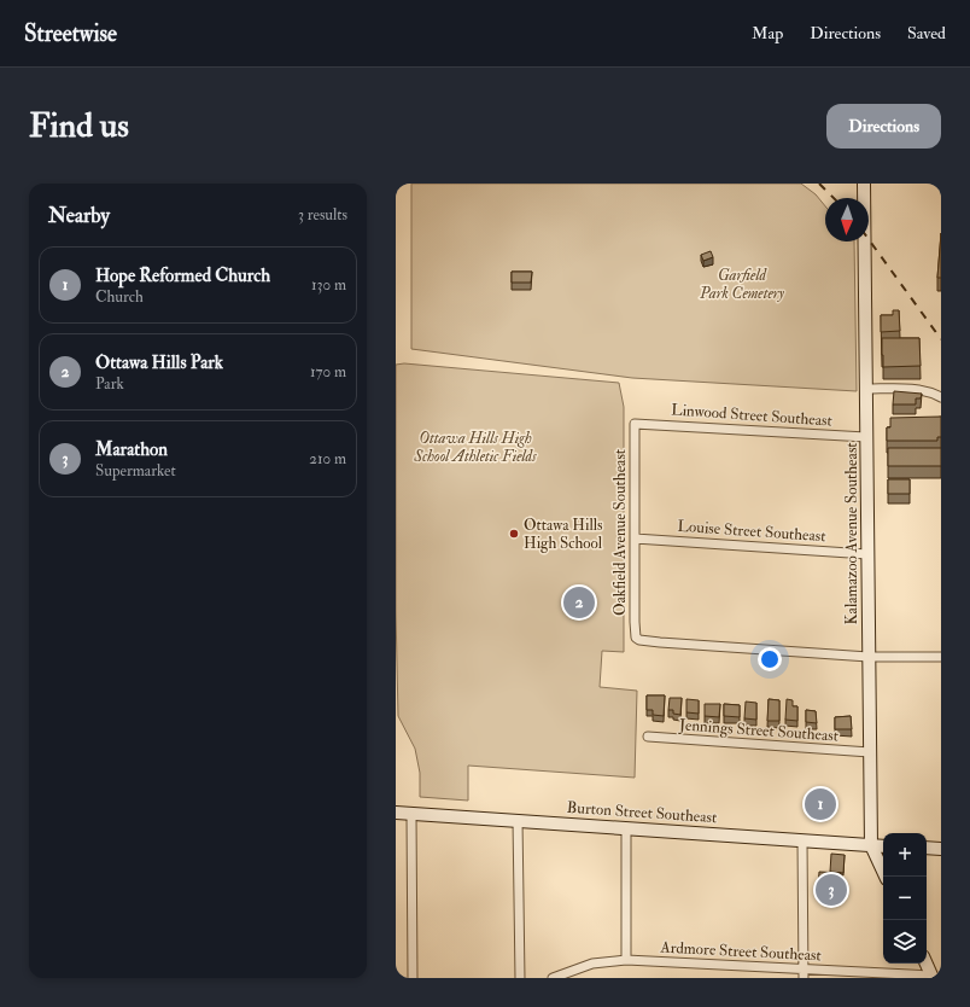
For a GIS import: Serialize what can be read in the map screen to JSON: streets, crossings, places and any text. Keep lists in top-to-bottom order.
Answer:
{
  "streets": {
    "main road": ["Kalamazoo Avenue Southeast", "Burton Street Southeast"],
    "street": [
      "Linwood Street Southeast",
      "Louise Street Southeast",
      "Oakfield Avenue Southeast",
      "Jennings Street Southeast",
      "Ardmore Street Southeast"
    ]
  },
  "crossings": [
    ["Linwood Street Southeast", "Oakfield Avenue Southeast"],
    ["Linwood Street Southeast", "Kalamazoo Avenue Southeast"],
    ["Louise Street Southeast", "Oakfield Avenue Southeast"],
    ["Louise Street Southeast", "Kalamazoo Avenue Southeast"],
    ["Oakfield Avenue Southeast", "Kalamazoo Avenue Southeast"],
    ["Kalamazoo Avenue Southeast", "Jennings Street Southeast"],
    ["Kalamazoo Avenue Southeast", "Burton Street Southeast"]
  ],
  "parks": ["Garfield Park Cemetery", "Ottawa Hills High School Athletic Fields"],
  "places": ["Ottawa Hills High School"],
  "north": "bottom",
  "page": {
    "header": "Streetwise",
    "nav": ["Map", "Directions", "Saved"],
    "buttons": "Directions",
    "title": "Find us",
    "heading": ["Nearby", "3 results"],
    "list": [
      {
        "mark": "1",
        "name": "Hope Reformed Church",
        "note": "Church",
        "value": "130 m"
      },
      {
        "mark": "2",
        "name": "Ottawa Hills Park",
        "note": "Park",
        "value": "170 m"
      },
      {
        "mark": "3",
        "name": "Marathon",
        "note": "Supermarket",
        "value": "210 m"
      }
    ],
    "pins": ["2", "1", "3"],
    "map_buttons": ["+", "−"]
  }
}
